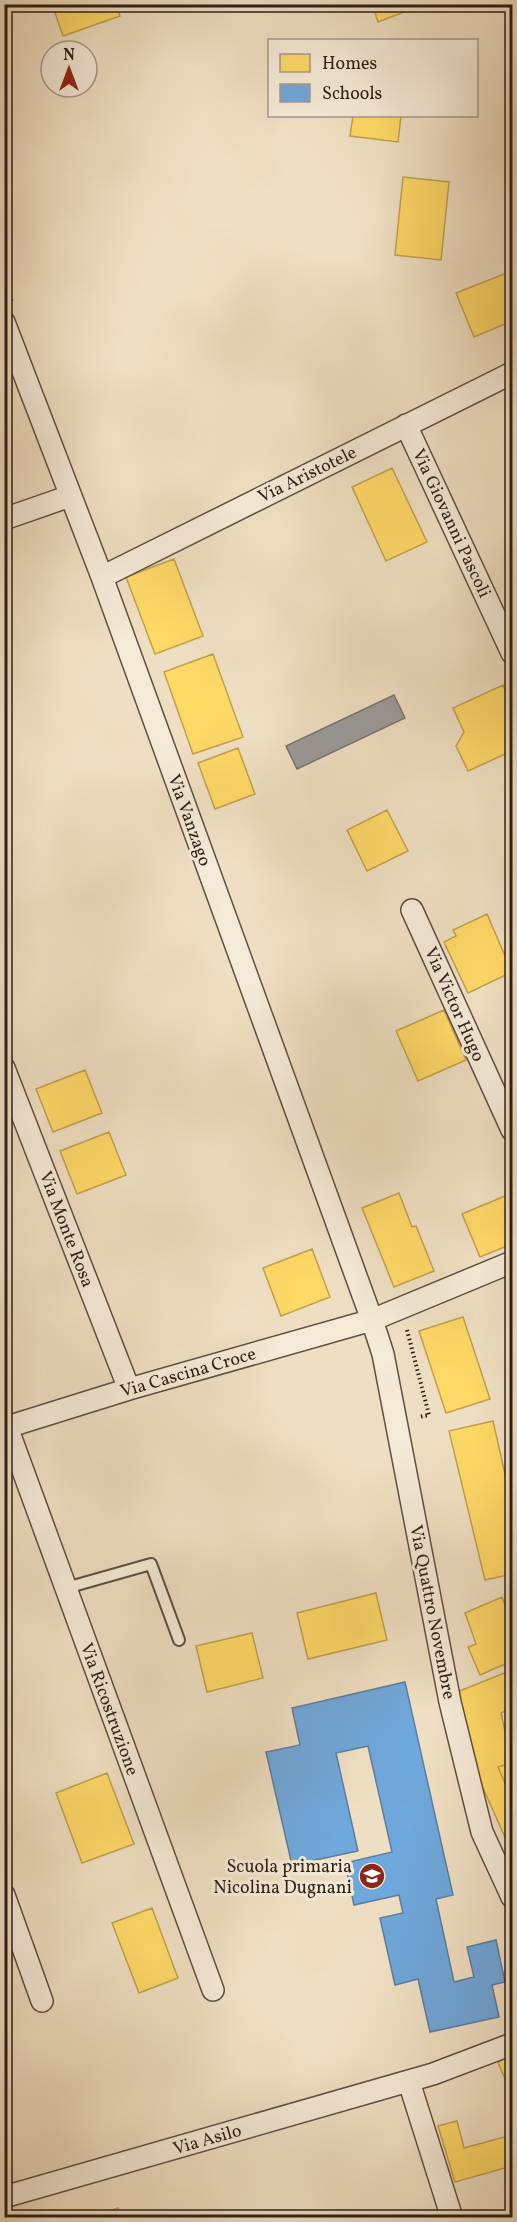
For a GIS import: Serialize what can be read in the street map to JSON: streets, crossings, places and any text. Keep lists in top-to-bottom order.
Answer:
{
  "streets": {
    "street": [
      "Via Aristotele",
      "Via Giovanni Pascoli",
      "Via Vanzago",
      "Via Victor Hugo",
      "Via Monte Rosa",
      "Via Cascina Croce",
      "Via Quattro Novembre",
      "Via Ricostruzione",
      "Via Asilo"
    ]
  },
  "crossings": [
    ["Via Aristotele", "Via Giovanni Pascoli"],
    ["Via Aristotele", "Via Vanzago"],
    ["Via Vanzago", "Via Cascina Croce"],
    ["Via Vanzago", "Via Quattro Novembre"],
    ["Via Monte Rosa", "Via Cascina Croce"],
    ["Via Cascina Croce", "Via Quattro Novembre"],
    ["Via Cascina Croce", "Via Ricostruzione"]
  ],
  "places": {
    "school or university": ["Scuola primaria Nicolina Dugnani"]
  },
  "legend": ["Homes", "Schools"],
  "north": "top"
}
